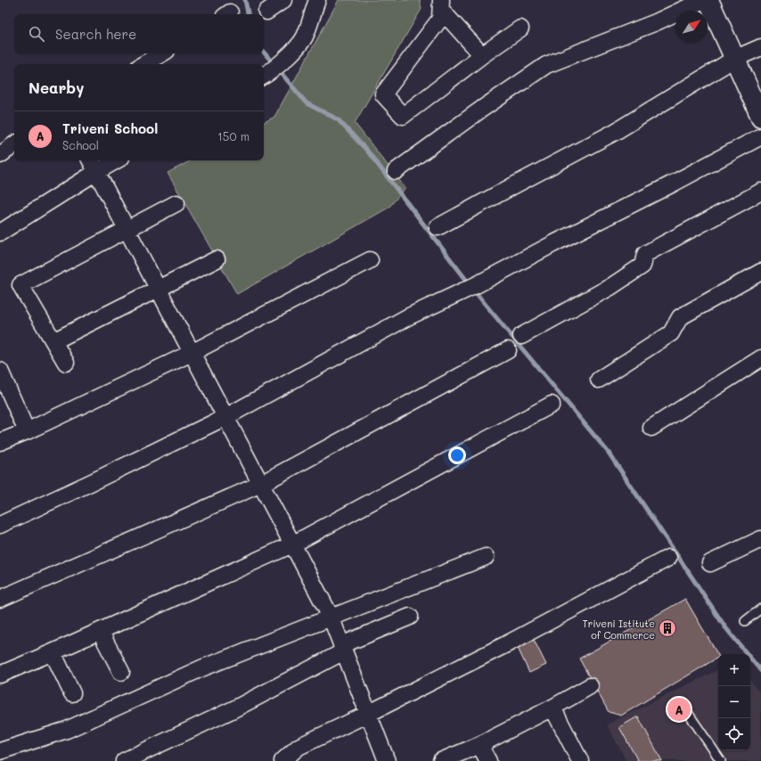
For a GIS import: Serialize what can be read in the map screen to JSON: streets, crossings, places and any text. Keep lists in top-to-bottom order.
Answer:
{
  "places": {
    "building": ["Triveni Istitute of Commerce"]
  },
  "north": "top right",
  "page": {
    "search": "Search here",
    "heading": "Nearby",
    "list": [
      {
        "mark": "A",
        "name": "Triveni School",
        "note": "School",
        "value": "150 m"
      }
    ],
    "map_buttons": ["+", "−"],
    "pins": "A"
  }
}
